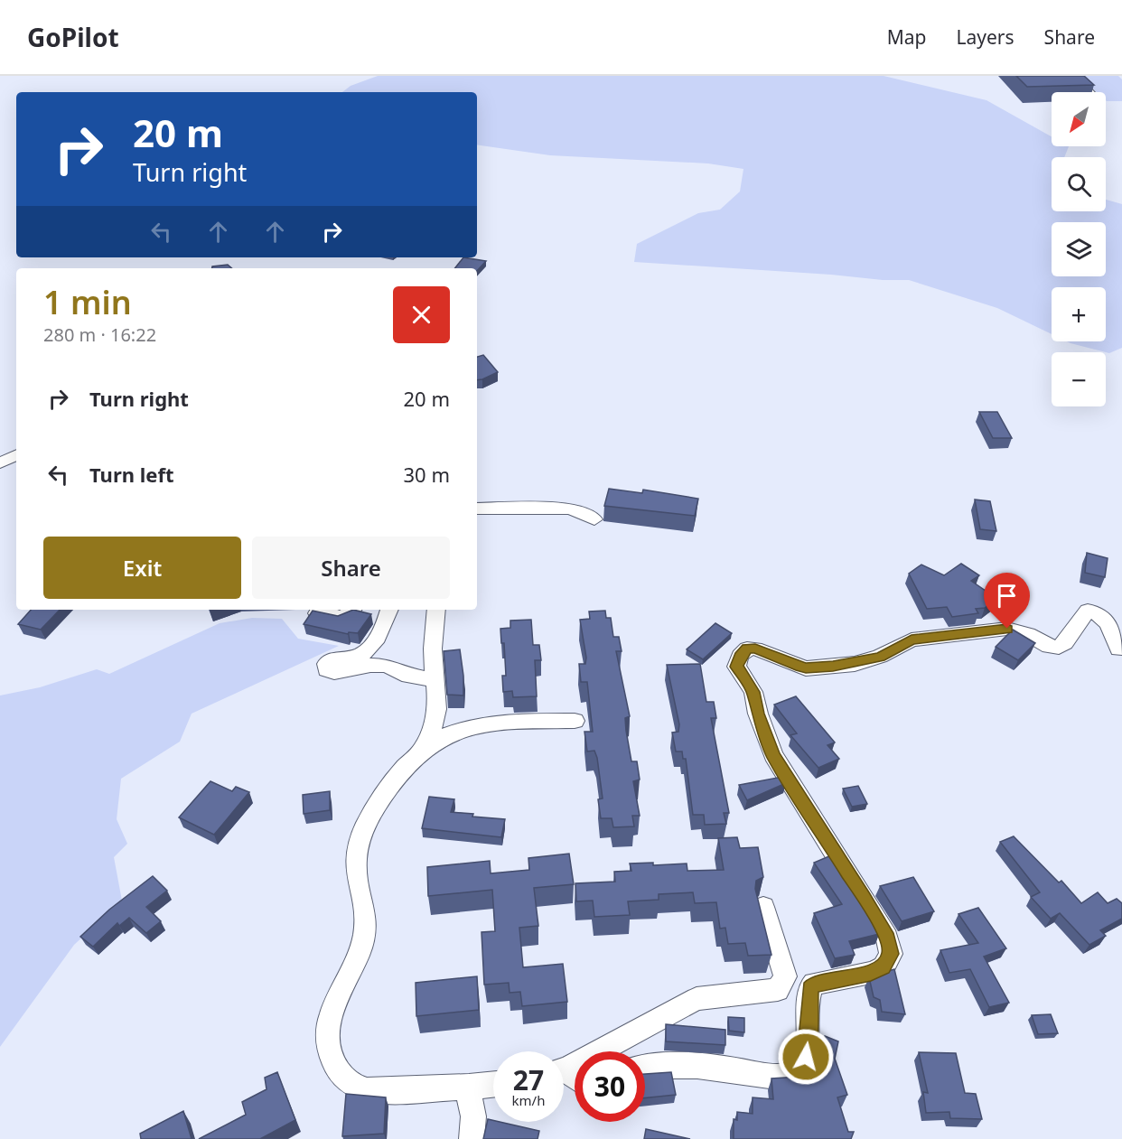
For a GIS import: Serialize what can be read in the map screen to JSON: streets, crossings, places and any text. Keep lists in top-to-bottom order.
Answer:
{
  "north": "bottom left",
  "page": {
    "header": "GoPilot",
    "nav": ["Map", "Layers", "Share"],
    "map_buttons": ["+", "−"],
    "turn": ["20 m", "Turn right"],
    "heading": ["1 min", "280 m · 16:22"],
    "list": [
      {
        "name": "Turn right",
        "value": "20 m"
      },
      {
        "name": "Turn left",
        "value": "30 m"
      }
    ],
    "buttons": ["Exit", "Share"],
    "speed": "27 km/h",
    "limit": "30"
  }
}
